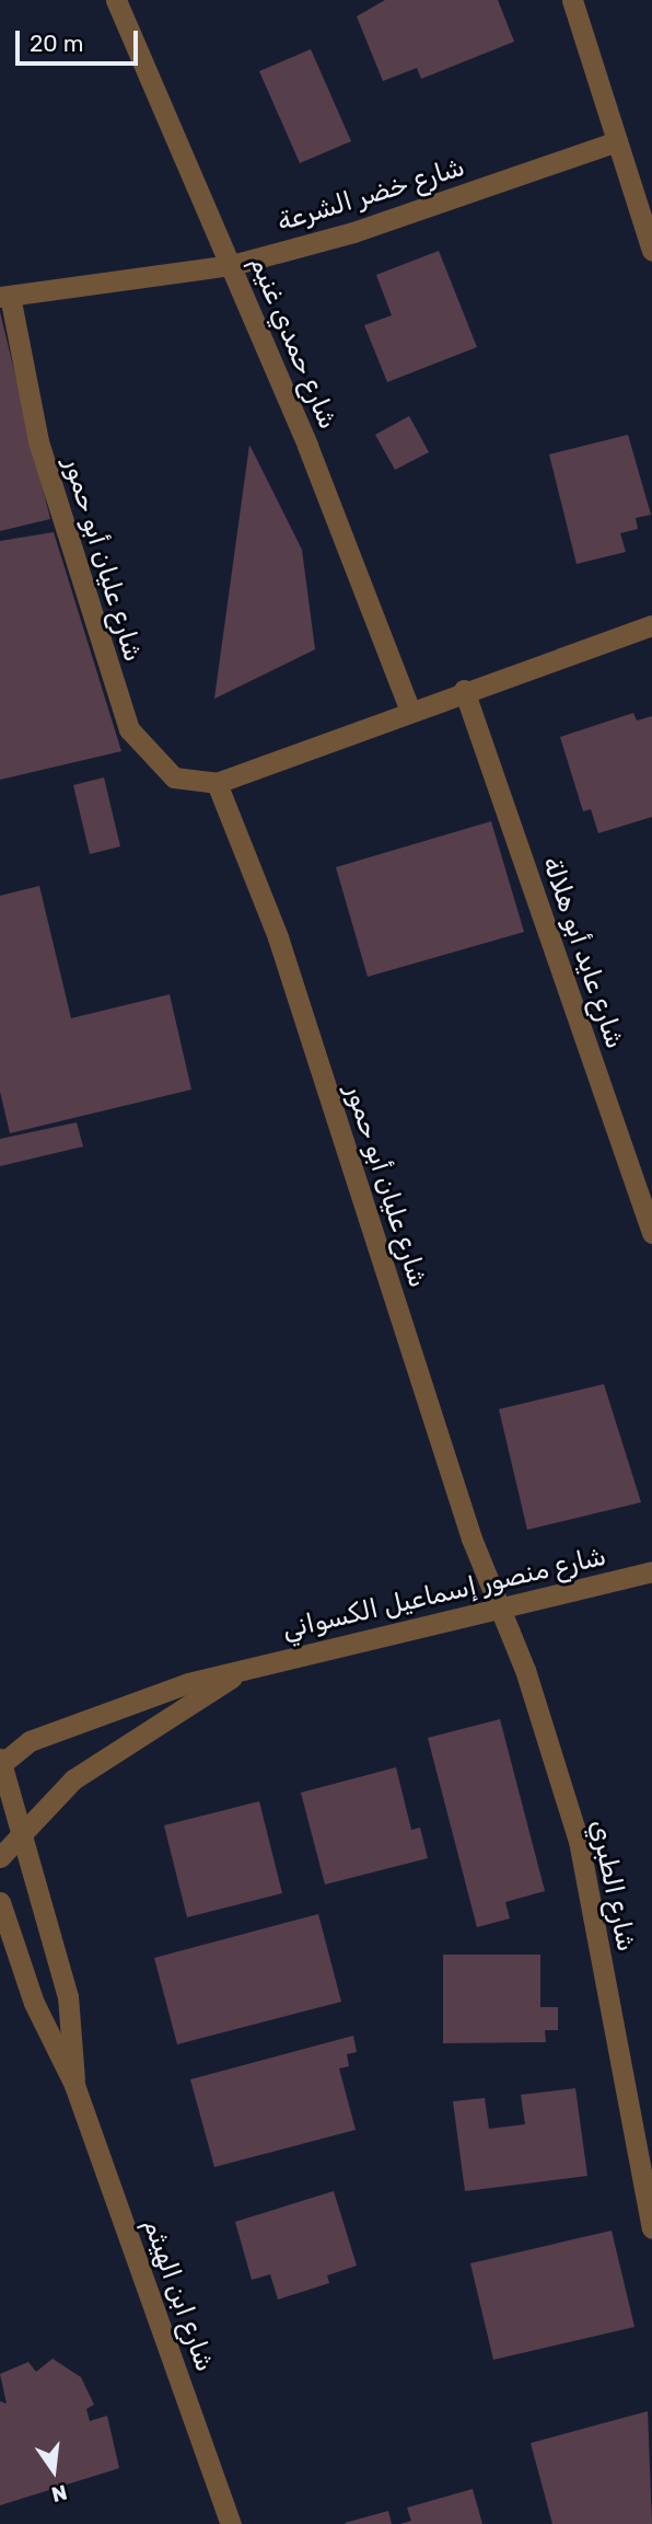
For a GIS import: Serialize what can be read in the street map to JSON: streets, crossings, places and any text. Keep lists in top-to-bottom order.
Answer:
{
  "streets": {
    "street": [
      "شارع خضر الشرعة",
      "شارع حمدي غنيم",
      "شارع عليان أبو حمور",
      "شارع عايد أبو هلالة",
      "شارع منصور إسماعيل الكسواني",
      "شارع الطبري",
      "شارع ابن الهيثم"
    ]
  },
  "crossings": [
    ["شارع خضر الشرعة", "شارع حمدي غنيم"],
    ["شارع خضر الشرعة", "شارع عليان أبو حمور"],
    ["شارع حمدي غنيم", "شارع عليان أبو حمور"],
    ["شارع عليان أبو حمور", "شارع عايد أبو هلالة"],
    ["شارع عليان أبو حمور", "شارع منصور إسماعيل الكسواني"],
    ["شارع عليان أبو حمور", "شارع الطبري"],
    ["شارع منصور إسماعيل الكسواني", "شارع الطبري"],
    ["شارع منصور إسماعيل الكسواني", "شارع ابن الهيثم"]
  ],
  "scale_bar": "20 m",
  "north": "bottom"
}
